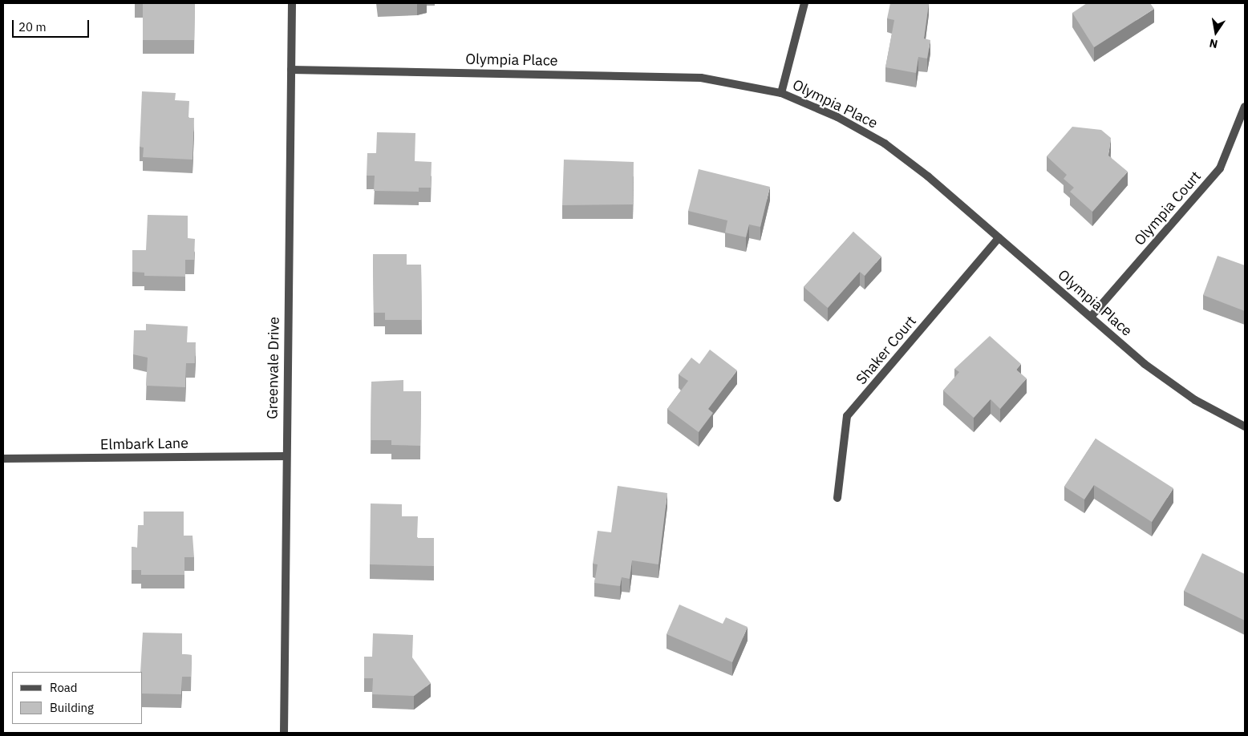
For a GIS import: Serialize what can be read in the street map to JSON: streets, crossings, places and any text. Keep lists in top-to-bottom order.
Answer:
{
  "streets": {
    "street": [
      "Olympia Place",
      "Olympia Court",
      "Shaker Court",
      "Greenvale Drive",
      "Elmbark Lane"
    ]
  },
  "crossings": [
    ["Olympia Place", "Olympia Court"],
    ["Olympia Place", "Shaker Court"],
    ["Olympia Place", "Greenvale Drive"],
    ["Greenvale Drive", "Elmbark Lane"]
  ],
  "legend": ["Road", "Building"],
  "scale_bar": "20 m",
  "north": "bottom"
}
